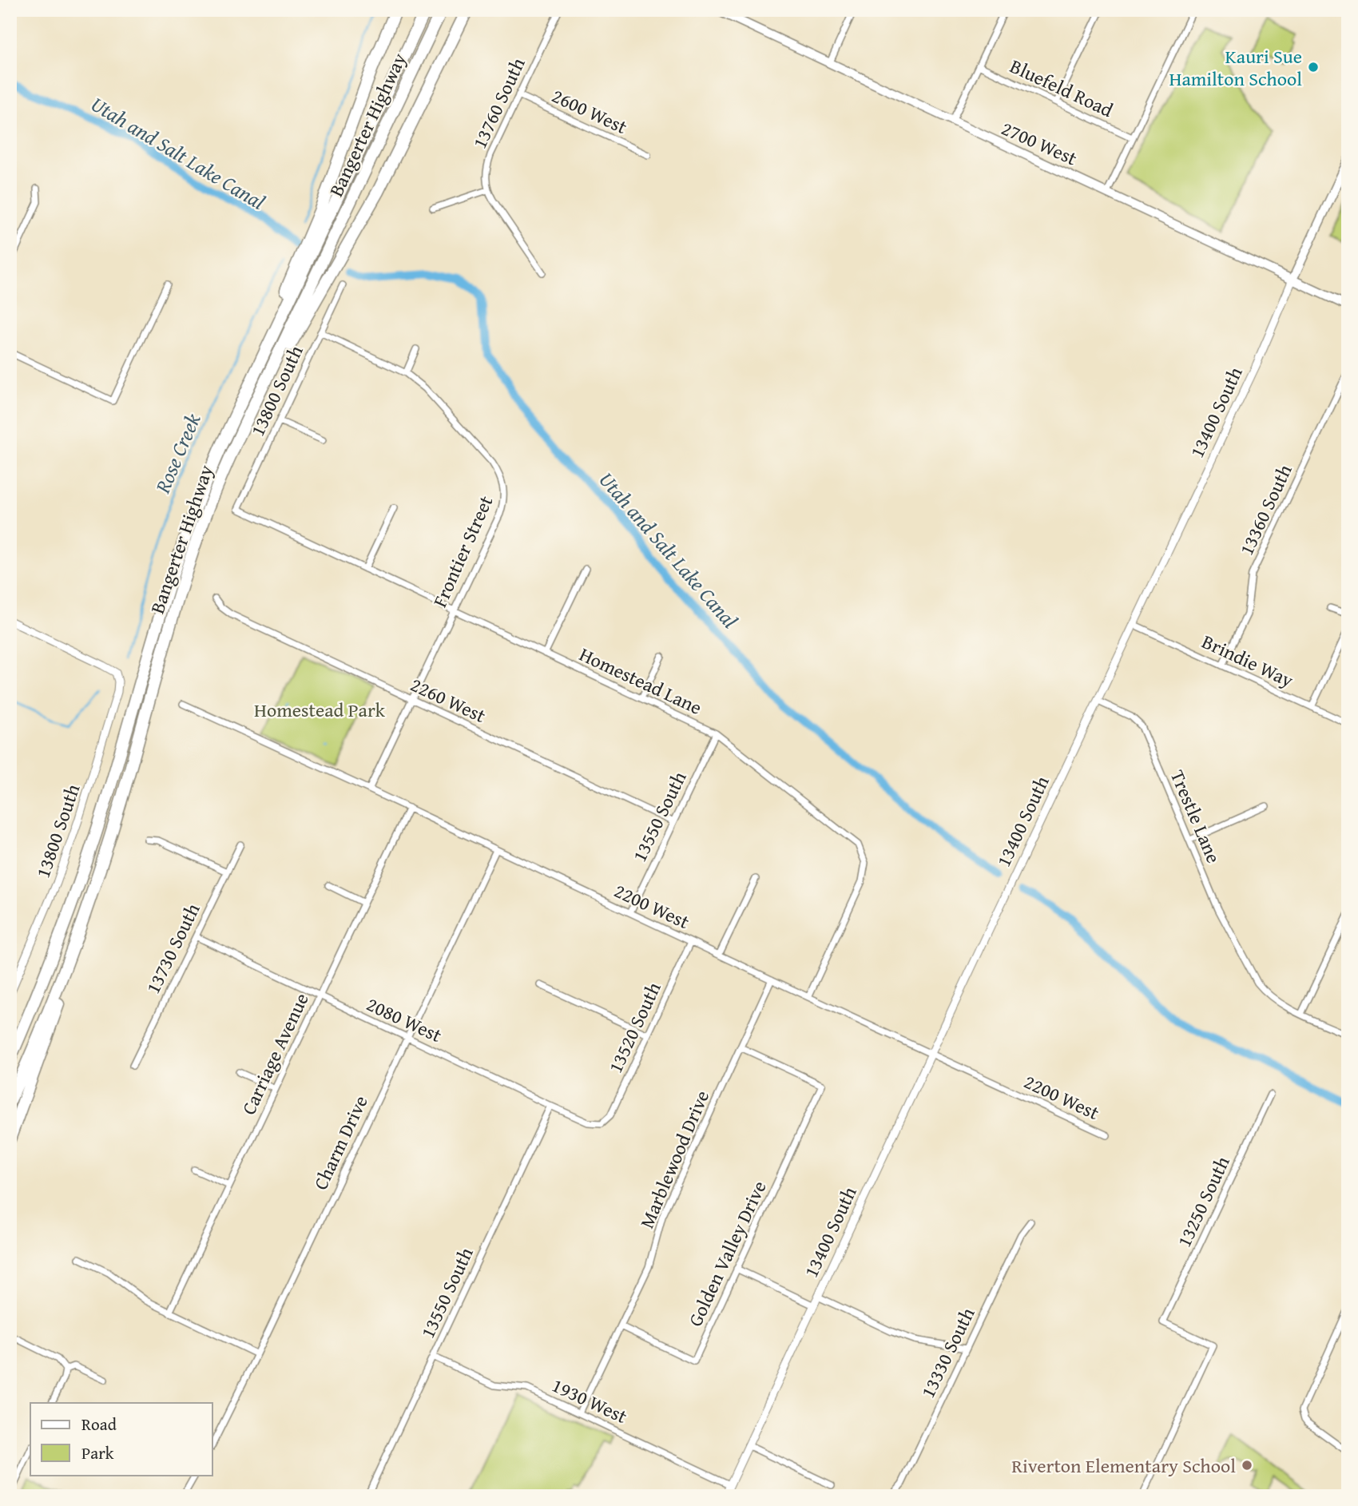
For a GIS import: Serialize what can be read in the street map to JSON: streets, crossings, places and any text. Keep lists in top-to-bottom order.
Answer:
{
  "streets": {
    "highway": ["Bangerter Highway"],
    "main road": ["2700 West", "13400 South"],
    "street": [
      "Bluefeld Road",
      "13760 South",
      "2600 West",
      "13800 South",
      "13360 South",
      "Frontier Street",
      "Brindie Way",
      "Homestead Lane",
      "2260 West",
      "13550 South",
      "Trestle Lane",
      "2200 West",
      "13730 South",
      "2080 West",
      "13520 South",
      "Carriage Avenue",
      "Charm Drive",
      "Marblewood Drive",
      "13250 South",
      "Golden Valley Drive",
      "13330 South",
      "1930 West"
    ]
  },
  "crossings": [
    ["13760 South", "2600 West"],
    ["2700 West", "13400 South"],
    ["13800 South", "Frontier Street"],
    ["13800 South", "Homestead Lane"],
    ["13400 South", "Brindie Way"],
    ["13400 South", "Trestle Lane"],
    ["13400 South", "2200 West"],
    ["13400 South", "1930 West"],
    ["13360 South", "Brindie Way"],
    ["Frontier Street", "Homestead Lane"],
    ["Frontier Street", "2260 West"],
    ["Frontier Street", "2200 West"],
    ["Homestead Lane", "13550 South"],
    ["Homestead Lane", "2200 West"],
    ["2260 West", "13550 South"],
    ["13550 South", "2200 West"],
    ["13550 South", "2080 West"],
    ["13550 South", "1930 West"],
    ["2200 West", "13520 South"],
    ["2200 West", "Carriage Avenue"],
    ["2200 West", "Charm Drive"],
    ["2200 West", "Marblewood Drive"],
    ["13730 South", "2080 West"],
    ["2080 West", "13520 South"],
    ["2080 West", "Carriage Avenue"],
    ["2080 West", "Charm Drive"],
    ["Marblewood Drive", "Golden Valley Drive"],
    ["Marblewood Drive", "1930 West"]
  ],
  "water": ["Utah and Salt Lake Canal", "Rose Creek"],
  "parks": ["Homestead Park"],
  "places": ["Kauri Sue Hamilton School", "Riverton Elementary School"],
  "legend": ["Road", "Park"]
}
